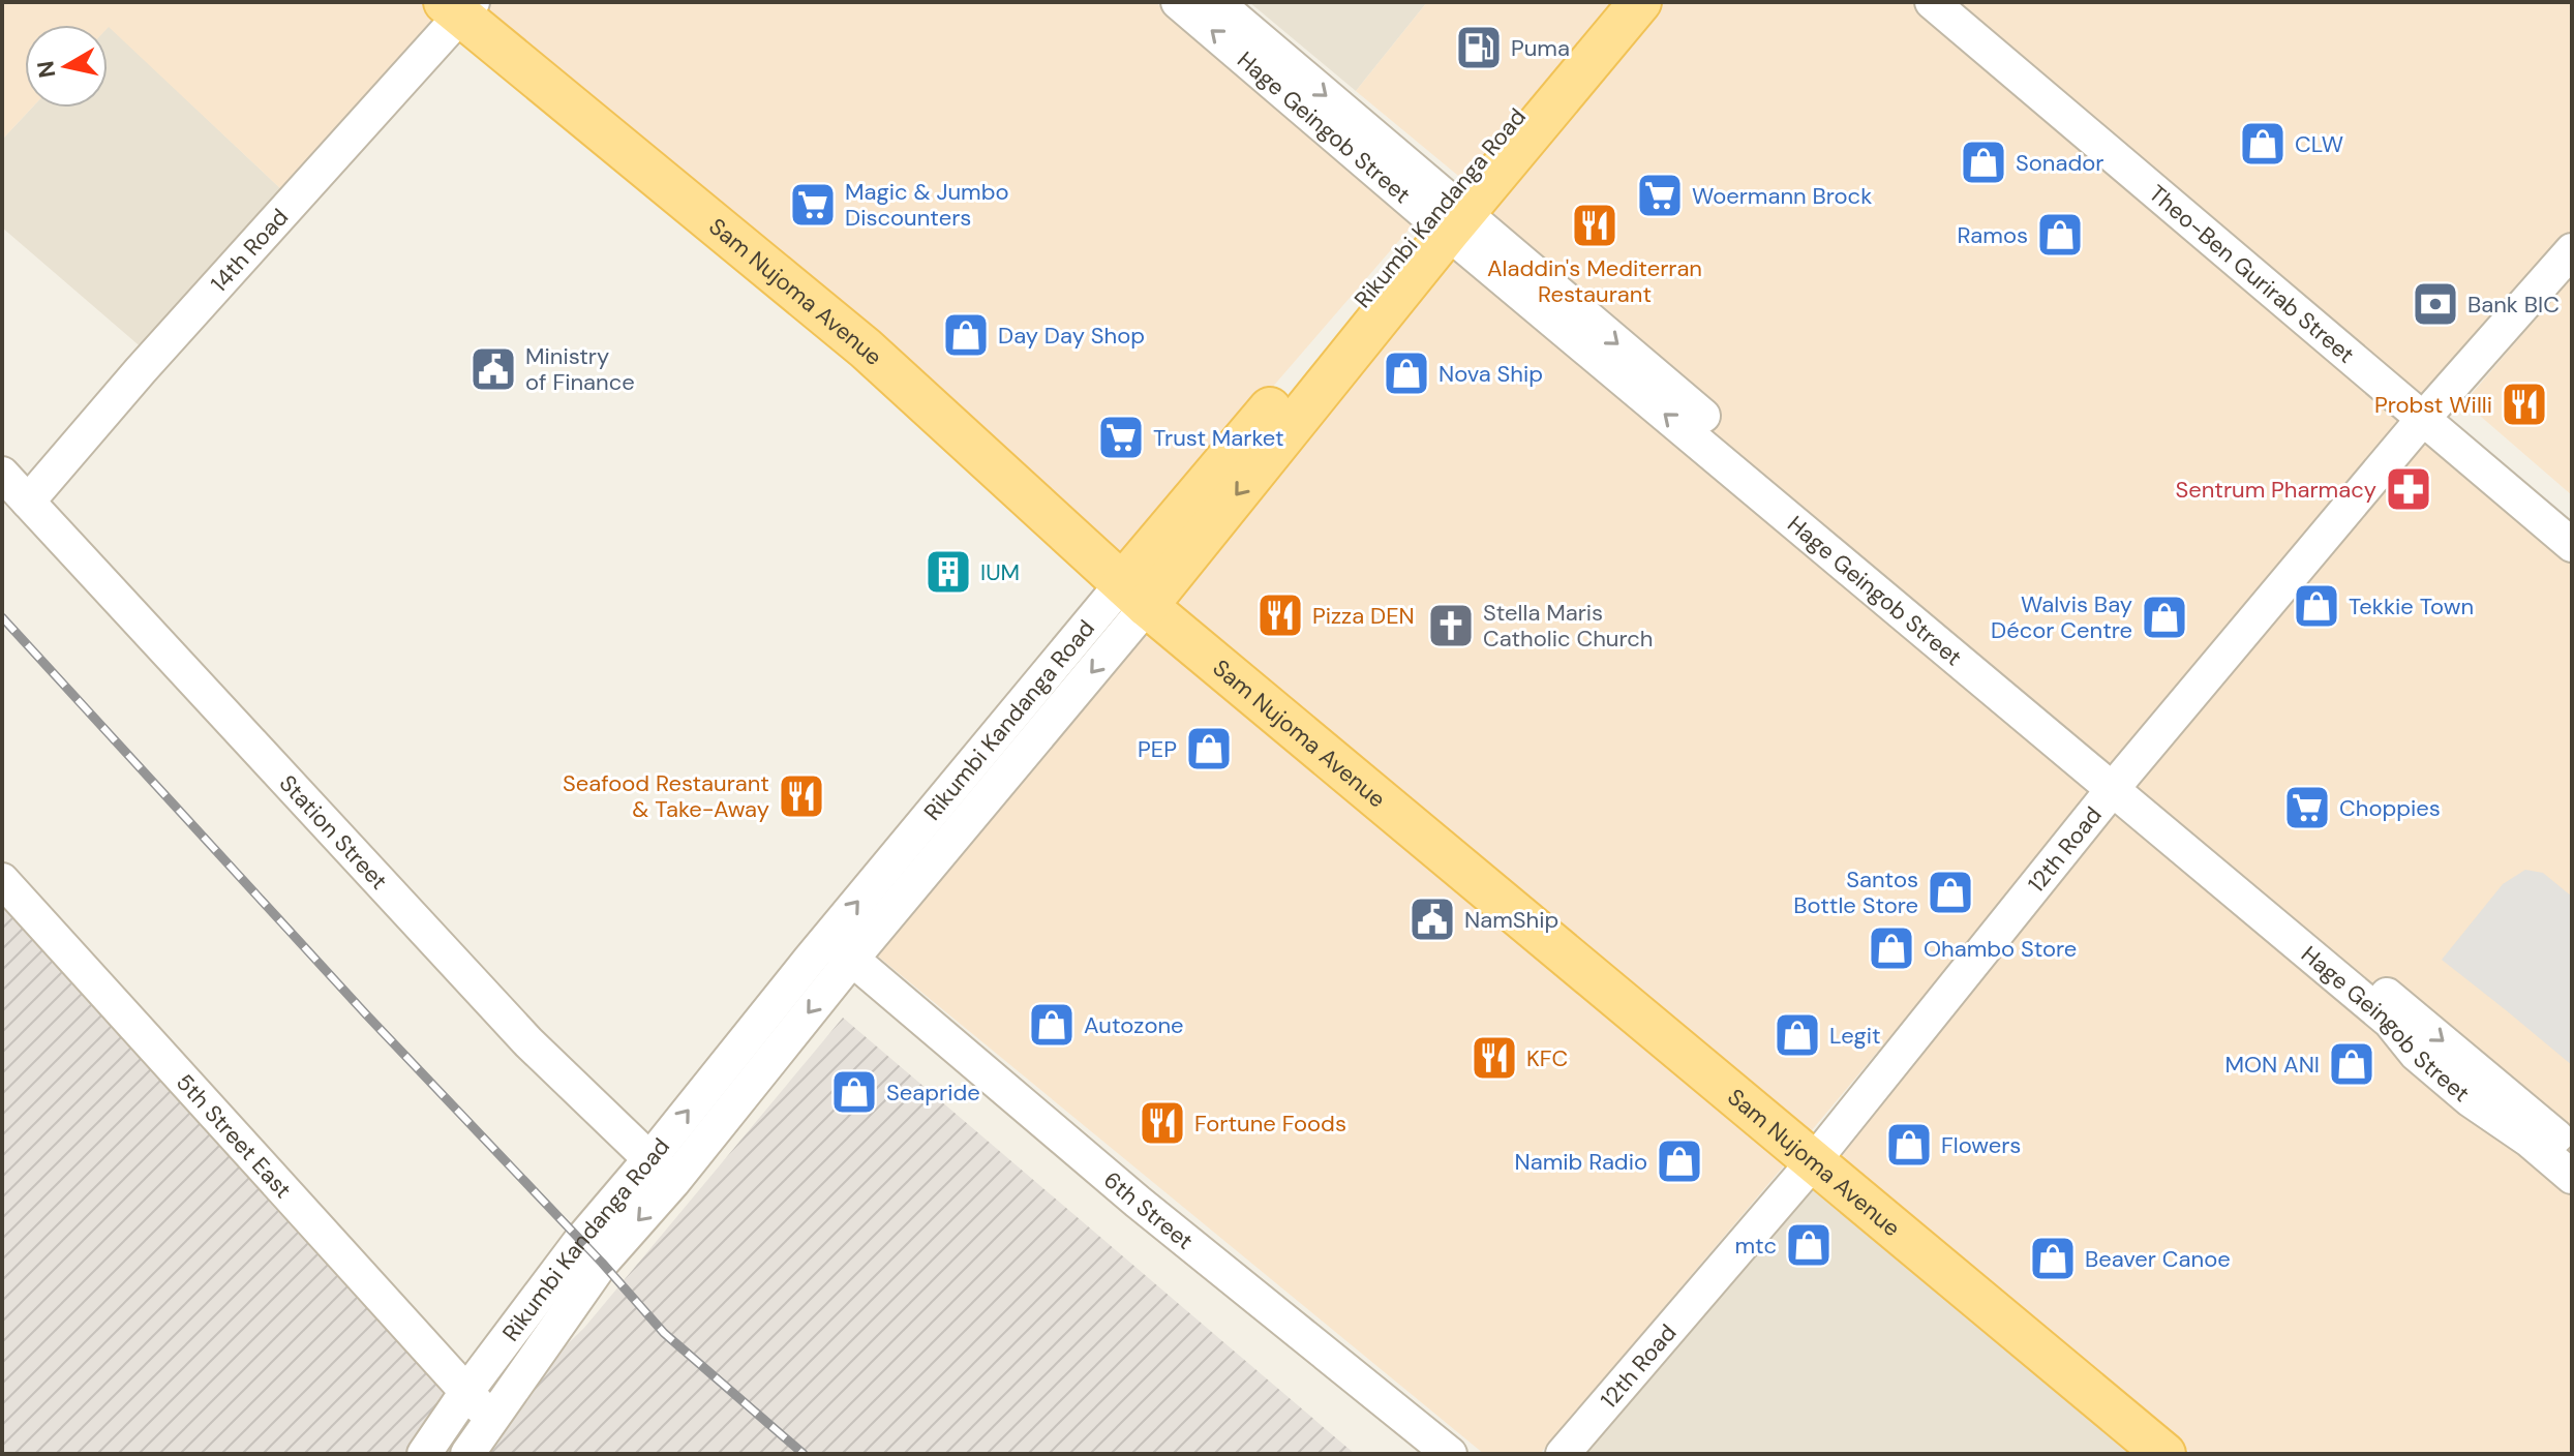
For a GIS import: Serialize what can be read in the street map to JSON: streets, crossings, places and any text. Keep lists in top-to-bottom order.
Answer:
{
  "streets": {
    "main road": ["Rikumbi Kandanga Road", "Sam Nujoma Avenue"],
    "street": [
      "Hage Geingob Street",
      "14th Road",
      "Theo-Ben Gurirab Street",
      "Station Street",
      "12th Road",
      "5th Street East",
      "6th Street"
    ]
  },
  "crossings": [
    ["Hage Geingob Street", "Rikumbi Kandanga Road"],
    ["Hage Geingob Street", "12th Road"],
    ["Rikumbi Kandanga Road", "Sam Nujoma Avenue"],
    ["Rikumbi Kandanga Road", "Station Street"],
    ["Rikumbi Kandanga Road", "5th Street East"],
    ["Rikumbi Kandanga Road", "6th Street"],
    ["14th Road", "Sam Nujoma Avenue"],
    ["14th Road", "Station Street"],
    ["Theo-Ben Gurirab Street", "12th Road"],
    ["Sam Nujoma Avenue", "12th Road"]
  ],
  "places": {
    "fuel station": ["Puma"],
    "shop": [
      "CLW",
      "Sonador",
      "Ramos",
      "Day Day Shop",
      "Nova Ship",
      "Tekkie Town",
      "Walvis Bay Décor Centre",
      "PEP",
      "Santos Bottle Store",
      "Ohambo Store",
      "Autozone",
      "Legit",
      "MON ANI",
      "Seapride",
      "Flowers",
      "Namib Radio",
      "mtc",
      "Beaver Canoe"
    ],
    "supermarket": [
      "Woermann Brock",
      "Magic & Jumbo Discounters",
      "Trust Market",
      "Choppies"
    ],
    "restaurant": [
      "Aladdin's Mediterran Restaurant",
      "Probst Willi",
      "Pizza DEN",
      "Seafood Restaurant & Take-Away",
      "KFC",
      "Fortune Foods"
    ],
    "bank": ["Bank BIC"],
    "public building": ["Ministry of Finance", "NamShip"],
    "pharmacy": ["Sentrum Pharmacy"],
    "building": ["IUM"],
    "church": ["Stella Maris Catholic Church"]
  },
  "north": "left"
}
